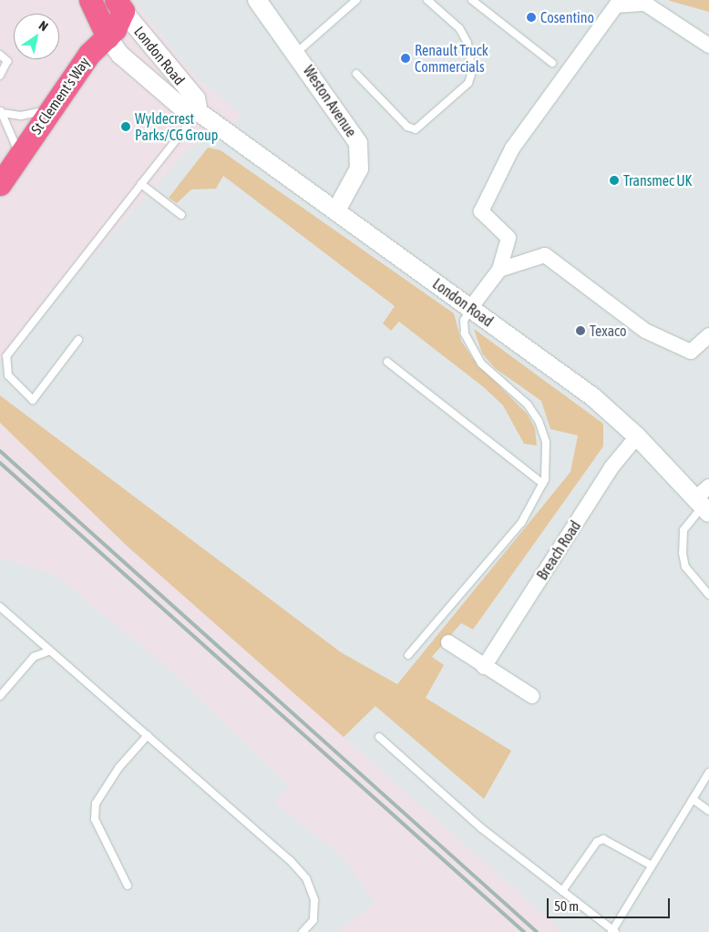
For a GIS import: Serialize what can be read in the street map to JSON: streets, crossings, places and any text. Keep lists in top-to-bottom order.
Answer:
{
  "streets": {
    "main road": ["London Road", "St Clement's Way"],
    "street": ["Weston Avenue", "Breach Road"]
  },
  "crossings": [
    ["London Road", "St Clement's Way"],
    ["London Road", "Weston Avenue"],
    ["London Road", "Breach Road"]
  ],
  "places": [
    "Cosentino",
    "Renault Truck Commercials",
    "Wyldecrest Parks/CG Group",
    "Transmec UK",
    "Texaco"
  ],
  "scale_bar": "50 m",
  "north": "top right"
}
